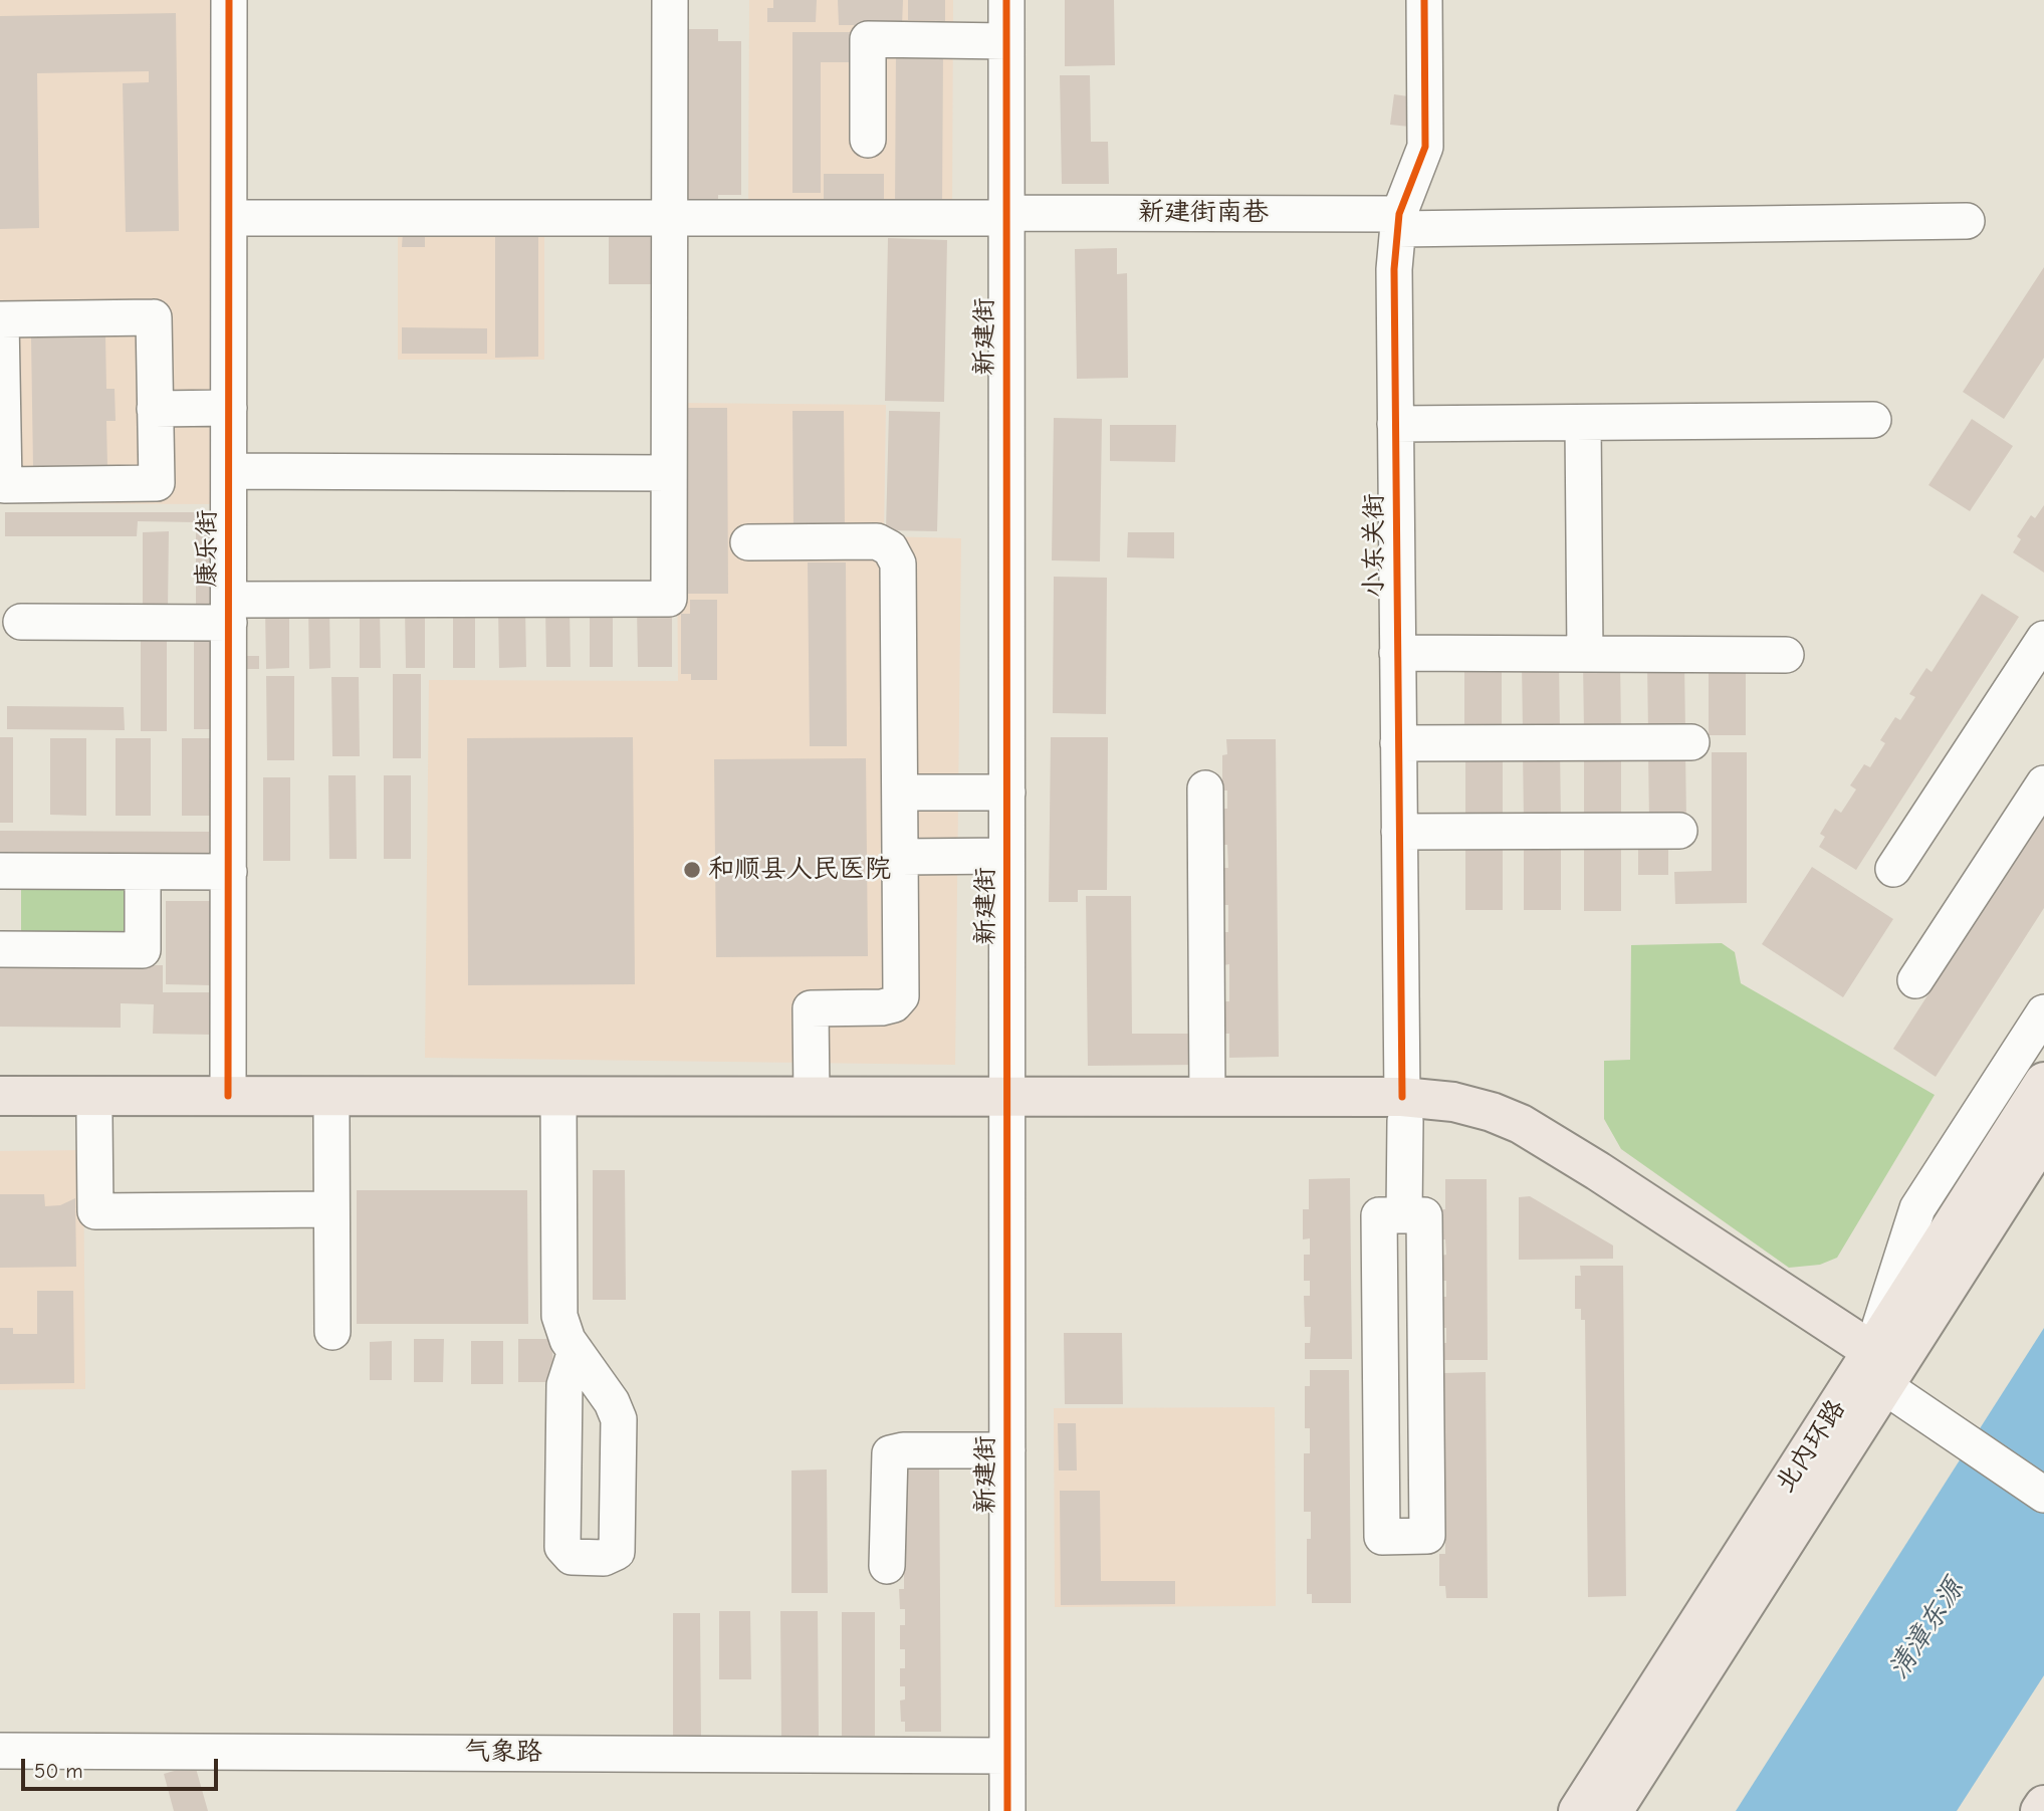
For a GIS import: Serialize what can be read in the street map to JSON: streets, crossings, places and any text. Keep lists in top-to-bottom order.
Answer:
{
  "streets": {
    "main road": ["北内环路"],
    "street": [
      "新建街南巷",
      "新建街",
      "小东关街",
      "康乐街",
      "气象路"
    ]
  },
  "crossings": [
    ["新建街南巷", "新建街"],
    ["新建街南巷", "小东关街"],
    ["新建街南巷", "康乐街"],
    ["新建街", "气象路"]
  ],
  "water": ["清漳东源"],
  "places": ["和顺县人民医院"],
  "scale_bar": "50 m"
}
